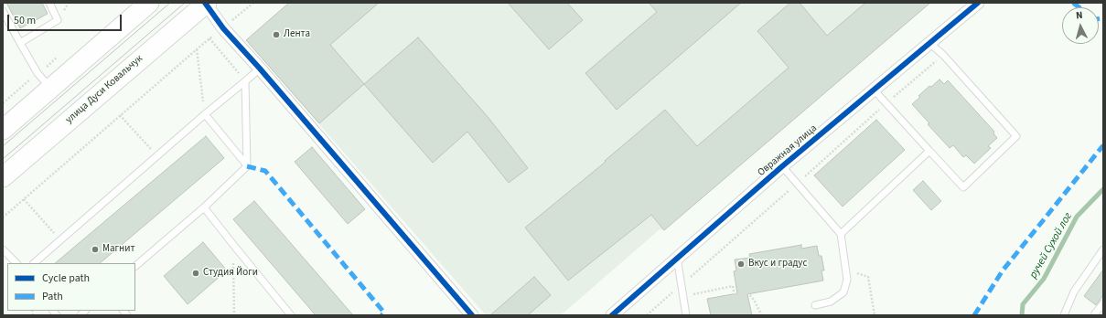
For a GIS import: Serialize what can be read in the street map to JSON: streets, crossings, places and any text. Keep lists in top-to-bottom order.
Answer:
{
  "streets": {
    "main road": ["улица Дуси Ковальчук"],
    "street": ["Овражная улица"]
  },
  "water": ["ручей Сухой лог"],
  "places": [
    "Лента",
    "Магнит",
    "Вкус и градус",
    "Студия Йоги"
  ],
  "legend": ["Cycle path", "Path"],
  "scale_bar": "50 m",
  "north": "top"
}
